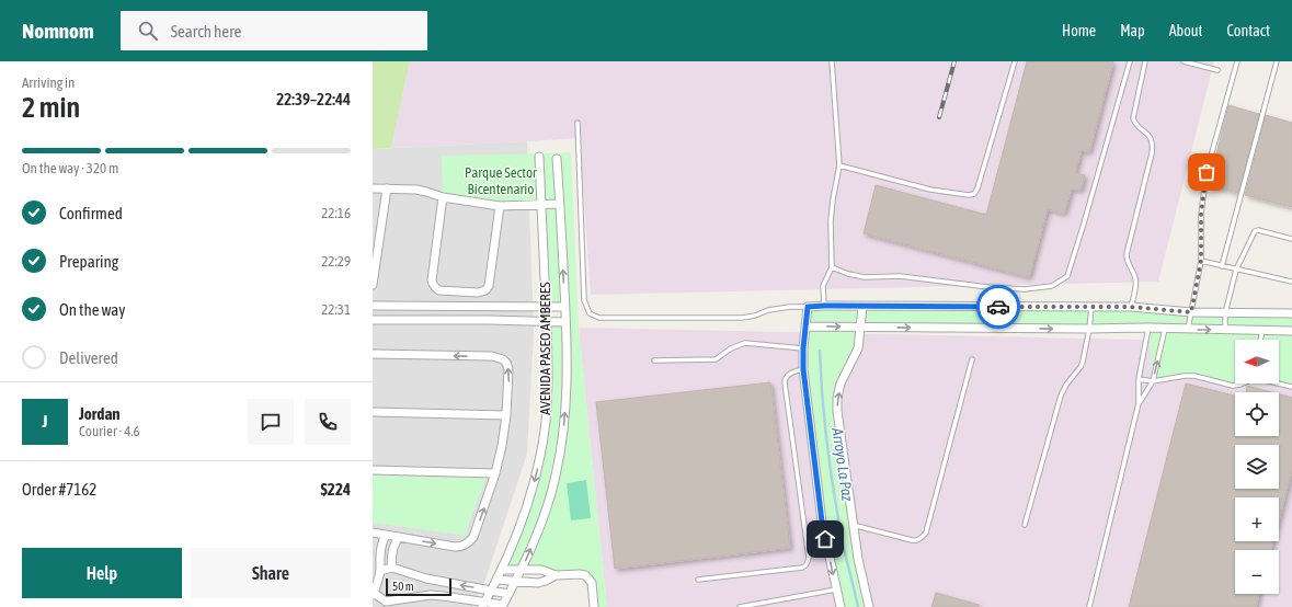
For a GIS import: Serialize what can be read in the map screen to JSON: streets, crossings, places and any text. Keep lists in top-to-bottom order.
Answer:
{
  "streets": {
    "street": ["AVENIDA PASEO AMBERES"]
  },
  "water": ["Arroyo La Paz"],
  "parks": ["Parque Sector Bicentenario"],
  "scale_bar": "50 m",
  "north": "left",
  "page": {
    "header": "Nomnom",
    "search": "Search here",
    "nav": [
      "Home",
      "Map",
      "About",
      "Contact"
    ],
    "heading": ["2 min", "Arriving in", "22:39–22:44"],
    "panel": [
      "Jordan",
      "Courier · 4.6",
      "Order #7162",
      "$224"
    ],
    "bar": "On the way · 320 m",
    "list": [
      ["Confirmed", "22:16"],
      ["Preparing", "22:29"],
      ["On the way", "22:31"],
      "Delivered"
    ],
    "map_buttons": ["+", "−"],
    "round": "J",
    "buttons": ["Help", "Share"],
    "scale": "50 m"
  }
}
